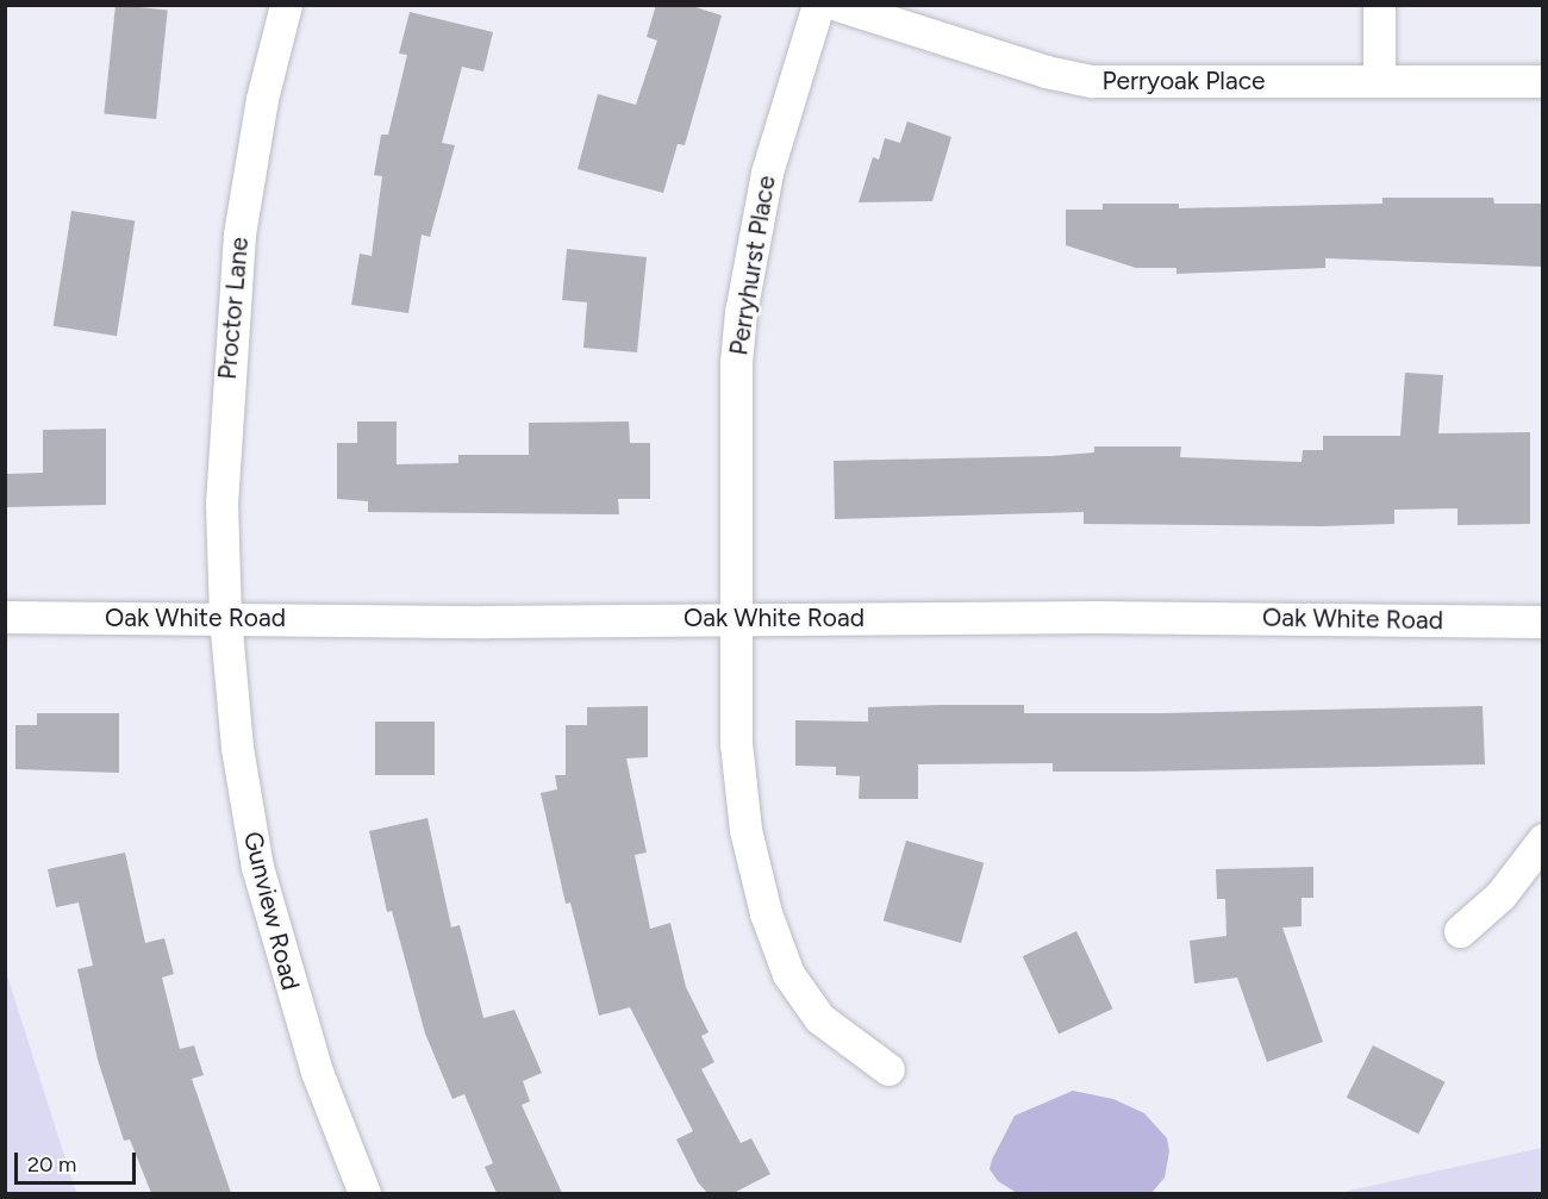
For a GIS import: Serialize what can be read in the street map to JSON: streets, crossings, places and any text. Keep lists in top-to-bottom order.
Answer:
{
  "streets": {
    "street": [
      "Perryoak Place",
      "Perryhurst Place",
      "Proctor Lane",
      "Oak White Road",
      "Gunview Road"
    ]
  },
  "crossings": [
    ["Perryhurst Place", "Oak White Road"],
    ["Proctor Lane", "Oak White Road"],
    ["Proctor Lane", "Gunview Road"],
    ["Oak White Road", "Gunview Road"]
  ],
  "scale_bar": "20 m"
}
